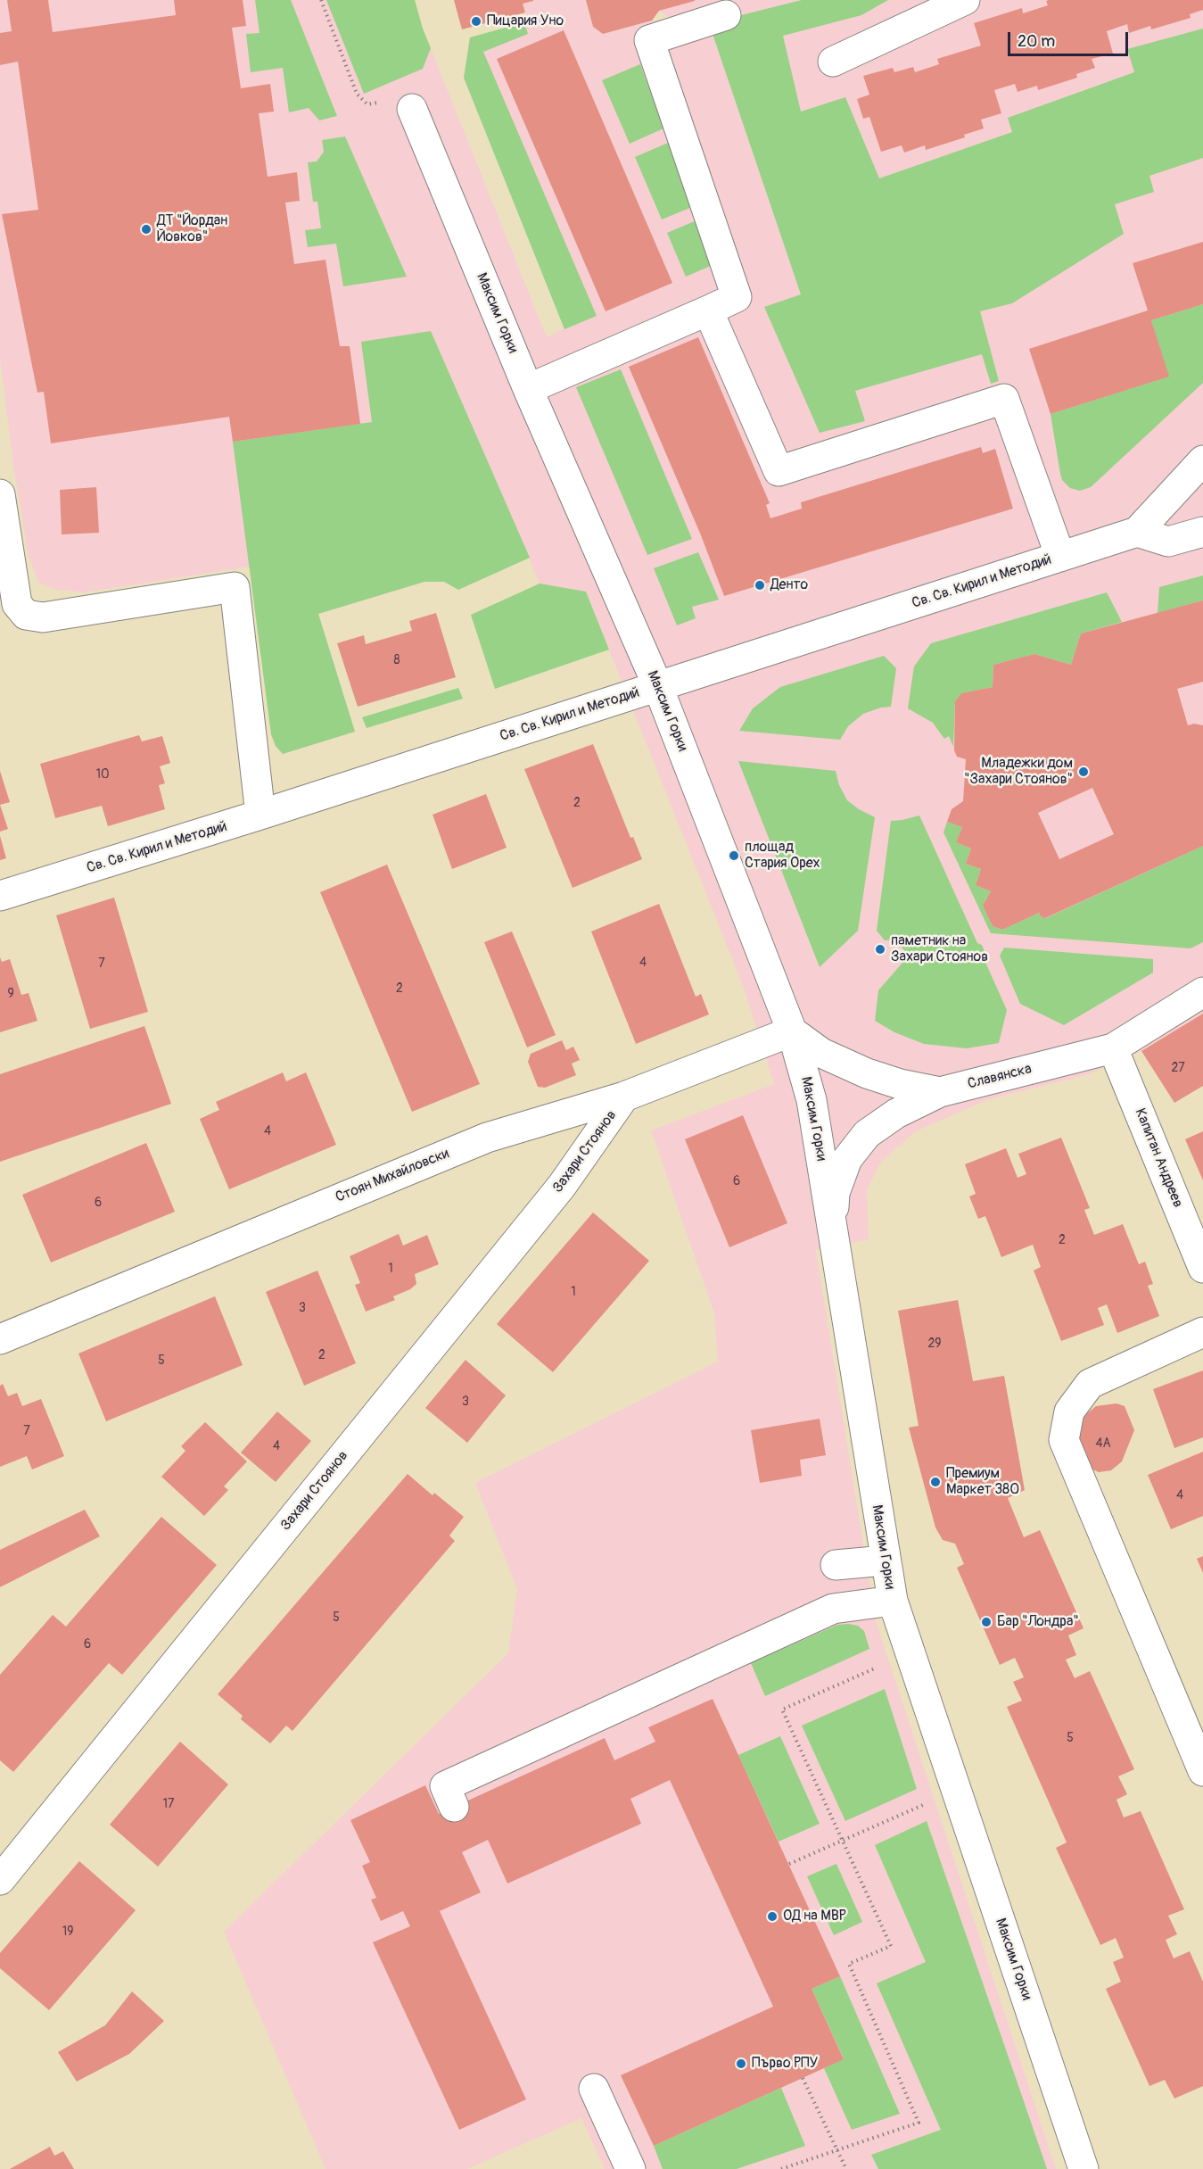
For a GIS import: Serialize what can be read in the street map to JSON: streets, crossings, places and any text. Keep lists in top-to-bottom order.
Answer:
{
  "streets": {
    "street": [
      "Максим Горки",
      "Св. Св. Кирил и Методий",
      "Славянска",
      "Захари Стоянов",
      "Капитан Андреев",
      "Стоян Михайловски"
    ]
  },
  "crossings": [
    ["Максим Горки", "Св. Св. Кирил и Методий"],
    ["Максим Горки", "Славянска"],
    ["Максим Горки", "Стоян Михайловски"],
    ["Славянска", "Капитан Андреев"],
    ["Славянска", "Стоян Михайловски"],
    ["Захари Стоянов", "Стоян Михайловски"]
  ],
  "places": [
    "Пицария Уно",
    "ДТ \"Йордан Йовков\"",
    "Денто",
    "Младежки дом \"Захари Стоянов\"",
    "площад Стария Орех",
    "паметник на Захари Стоянов",
    "Премиум Маркет 380",
    "Бар \"Лондра\"",
    "ОД на МВР",
    "Първо РПУ"
  ],
  "house_numbers": [
    "8",
    "10",
    "2",
    "4",
    "7",
    "2",
    "9",
    "27",
    "4",
    "6",
    "6",
    "2",
    "1",
    "1",
    "3",
    "29",
    "2",
    "5",
    "3",
    "7",
    "4А",
    "4",
    "4",
    "5",
    "6",
    "5",
    "17",
    "19"
  ],
  "scale_bar": "20 m"
}
